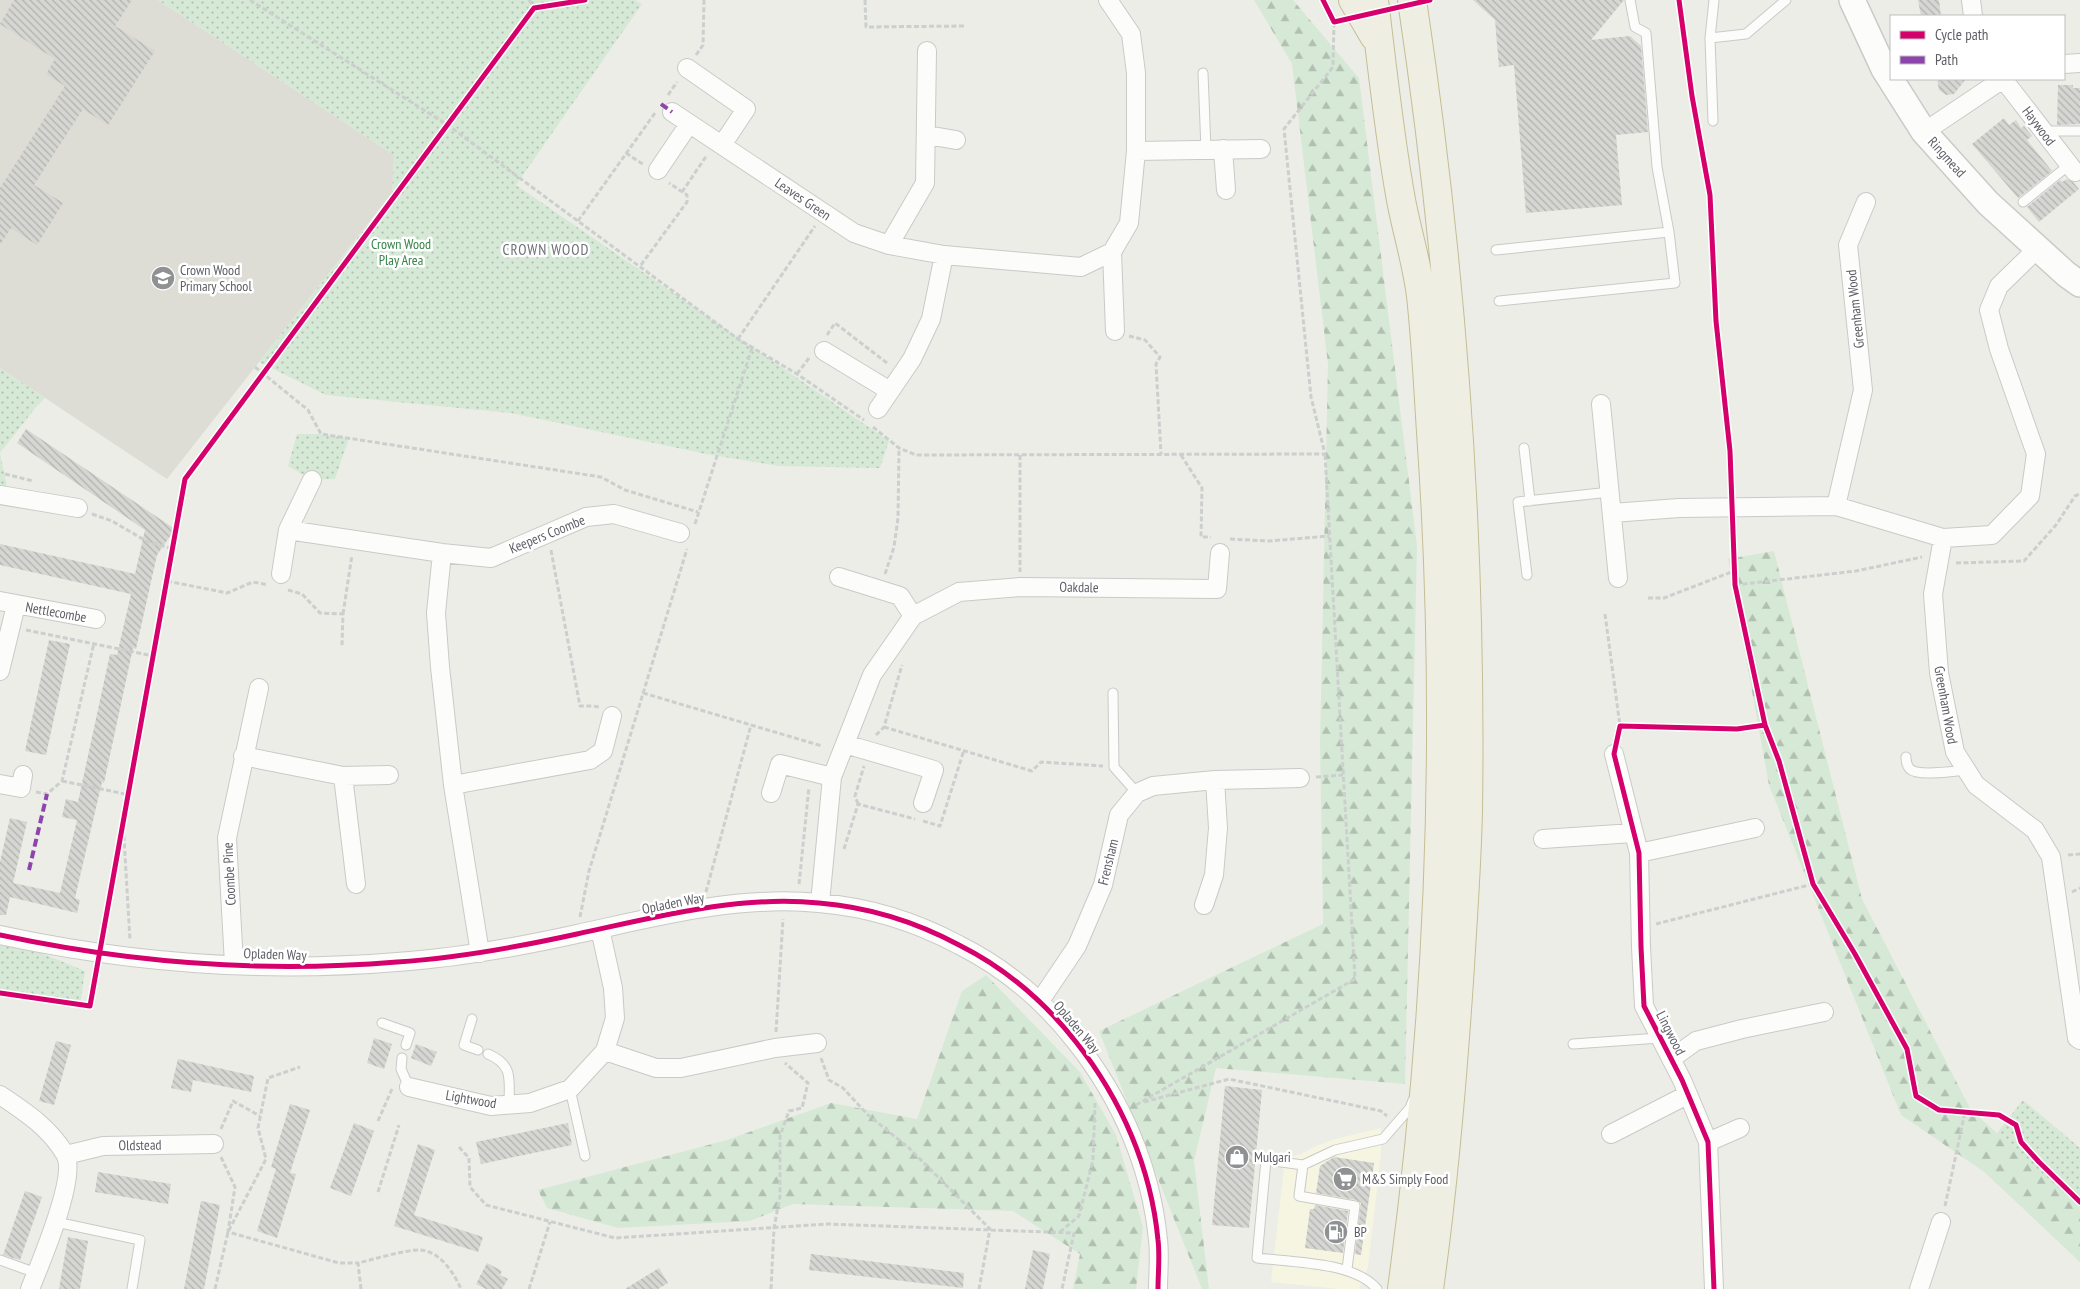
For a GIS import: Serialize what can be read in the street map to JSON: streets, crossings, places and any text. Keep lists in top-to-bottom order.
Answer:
{
  "streets": {
    "street": [
      "Haywood",
      "Ringmead",
      "Leaves Green",
      "Greenham Wood",
      "Keepers Coombe",
      "Oakdale",
      "Nettlecombe",
      "Frensham",
      "Coombe Pine",
      "Opladen Way",
      "Lingwood",
      "Lightwood",
      "Oldstead"
    ]
  },
  "crossings": [
    ["Haywood", "Ringmead"],
    ["Oakdale", "Opladen Way"],
    ["Frensham", "Opladen Way"],
    ["Coombe Pine", "Opladen Way"],
    ["Opladen Way", "Lightwood"]
  ],
  "districts": ["CROWN WOOD"],
  "parks": ["Crown Wood Play Area"],
  "places": {
    "school or university": ["Crown Wood Primary School"],
    "shop": ["Mulgari"],
    "supermarket": ["M&S Simply Food"],
    "fuel station": ["BP"]
  },
  "legend": ["Cycle path", "Path"]
}
